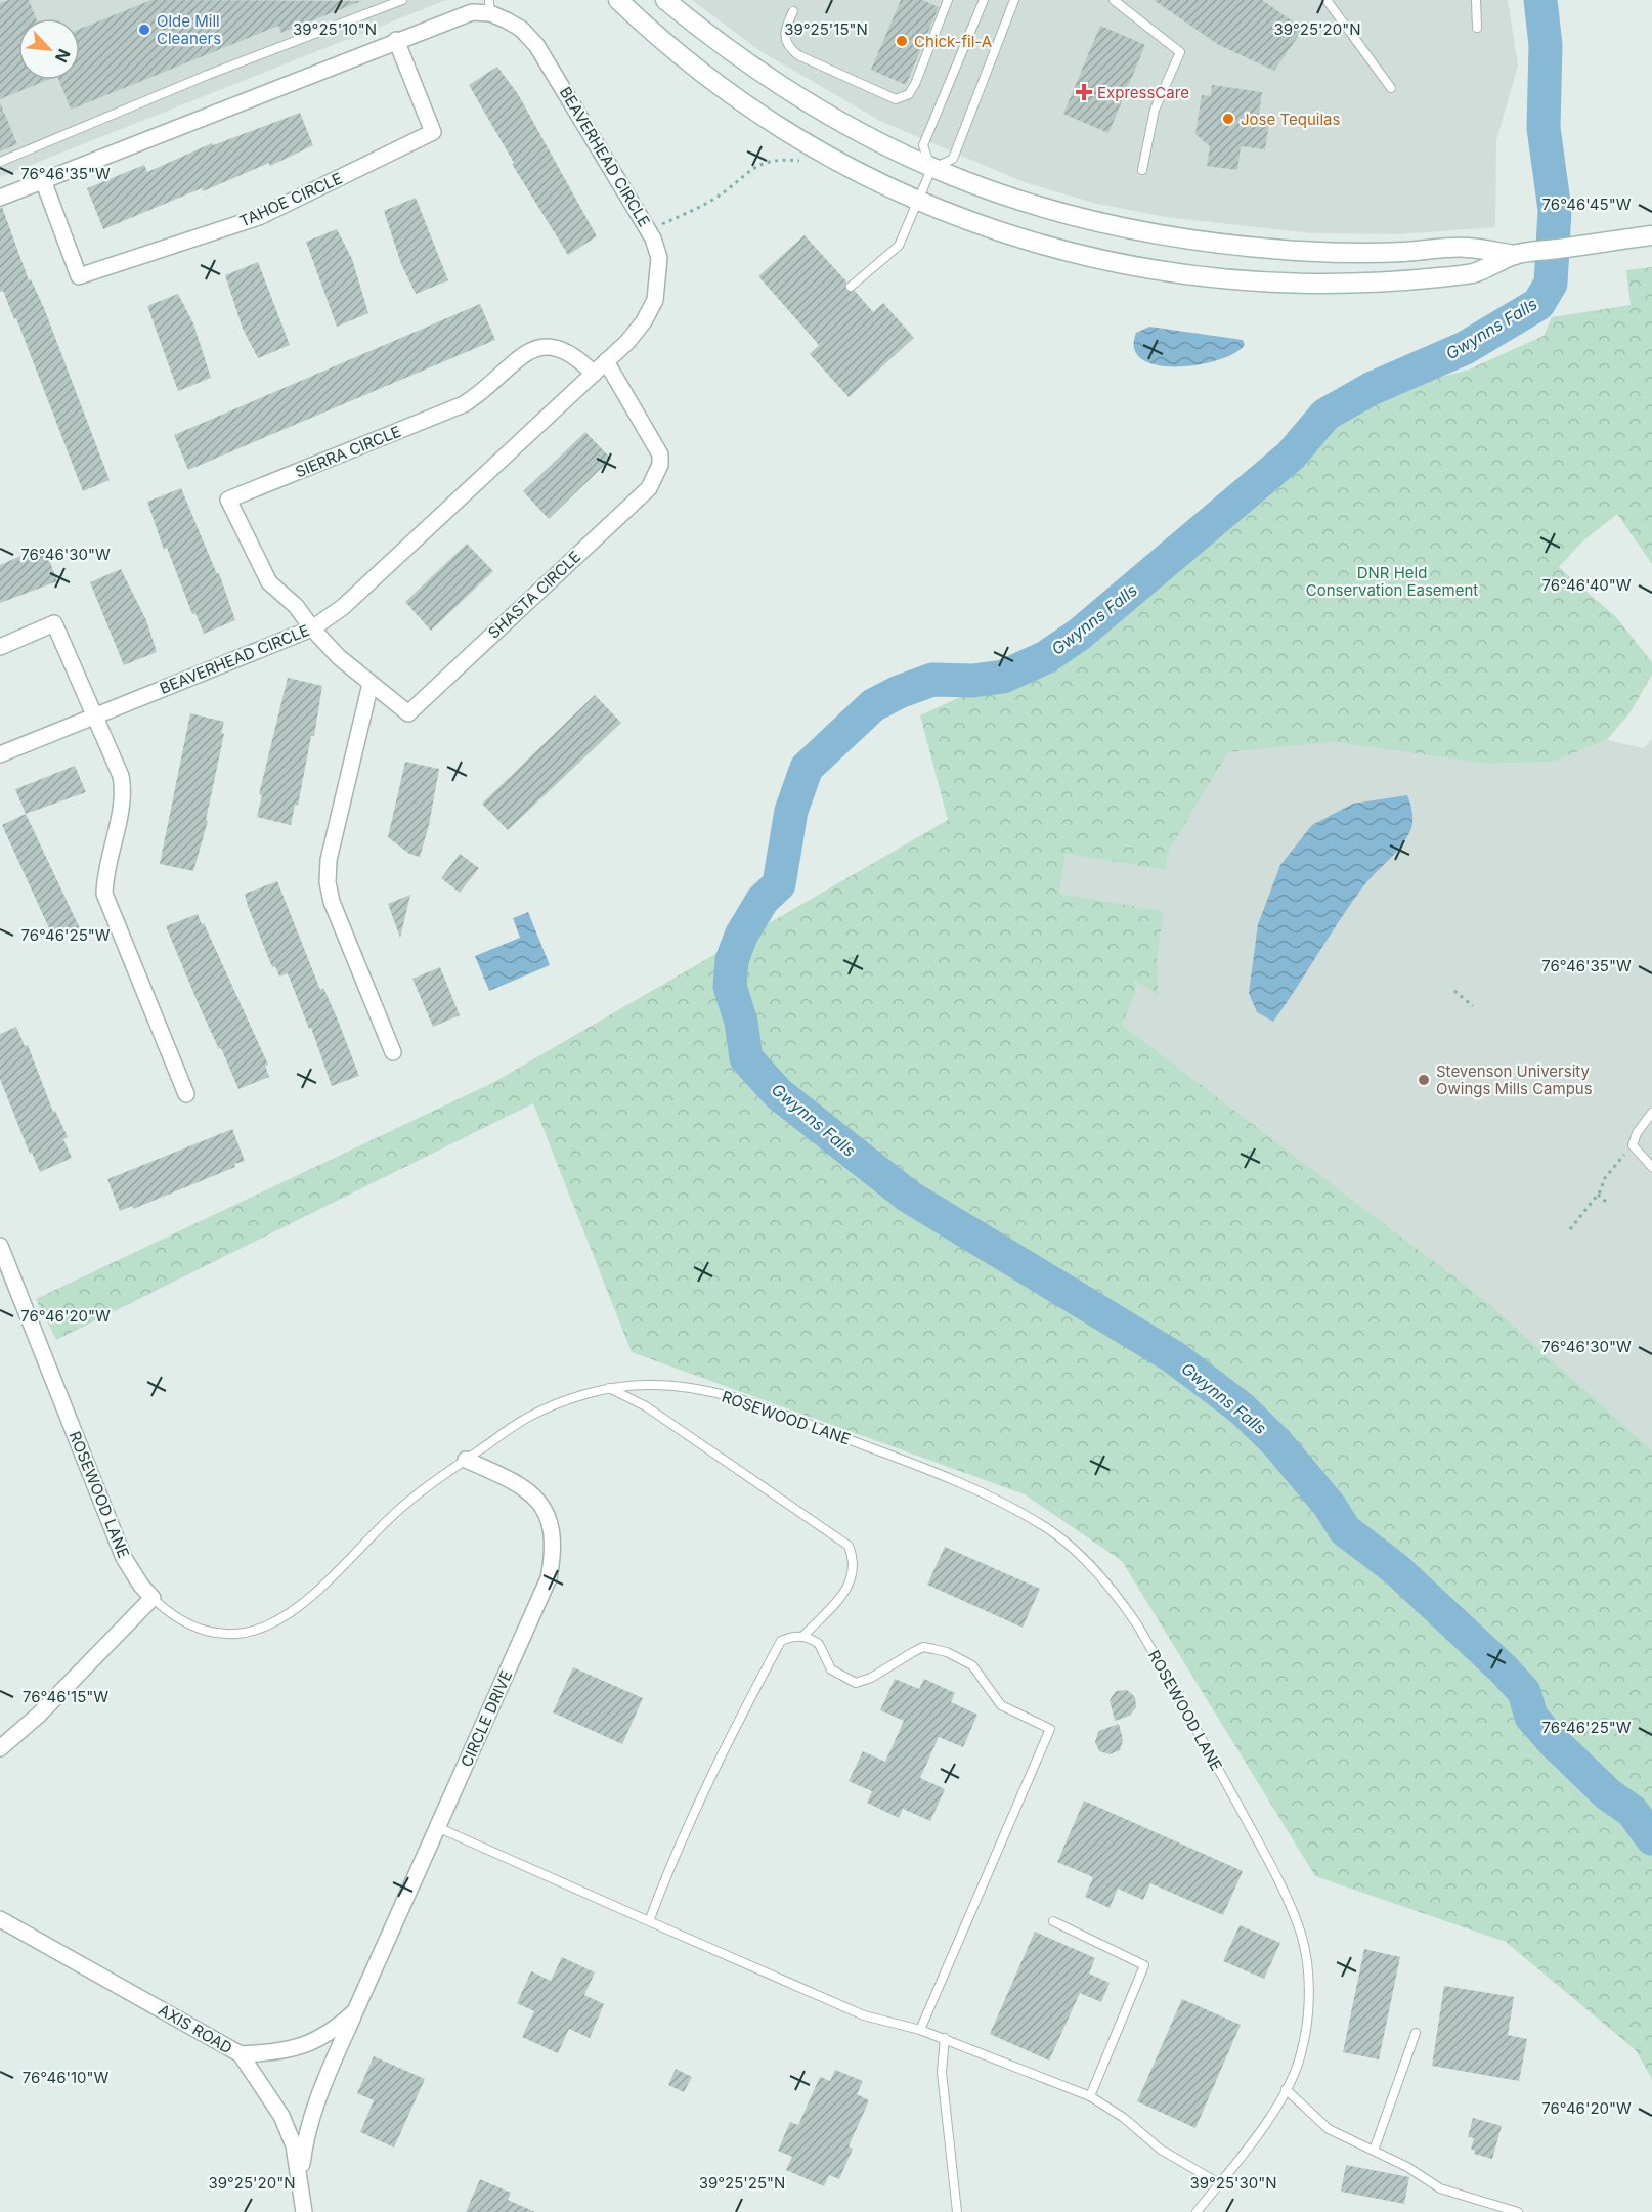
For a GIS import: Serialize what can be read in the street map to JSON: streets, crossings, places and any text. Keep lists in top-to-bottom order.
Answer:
{
  "streets": {
    "street": [
      "BEAVERHEAD CIRCLE",
      "TAHOE CIRCLE",
      "SIERRA CIRCLE",
      "SHASTA CIRCLE",
      "ROSEWOOD LANE",
      "CIRCLE DRIVE",
      "AXIS ROAD"
    ]
  },
  "crossings": [
    ["BEAVERHEAD CIRCLE", "TAHOE CIRCLE"],
    ["BEAVERHEAD CIRCLE", "SIERRA CIRCLE"],
    ["BEAVERHEAD CIRCLE", "SHASTA CIRCLE"],
    ["SIERRA CIRCLE", "SHASTA CIRCLE"],
    ["ROSEWOOD LANE", "CIRCLE DRIVE"],
    ["CIRCLE DRIVE", "AXIS ROAD"]
  ],
  "water": ["Gwynns Falls"],
  "parks": ["DNR Held Conservation Easement"],
  "places": {
    "other": [
      "Olde Mill Cleaners",
      "Chick-fil-A",
      "Jose Tequilas",
      "Stevenson University Owings Mills Campus"
    ],
    "health": ["ExpressCare"]
  },
  "north": "bottom right",
  "coordinates": [
    "39°25'15\"N",
    "39°25'10\"N",
    "39°25'20\"N",
    "76°46'35\"W",
    "76°46'45\"W",
    "76°46'30\"W",
    "76°46'40\"W",
    "76°46'25\"W",
    "76°46'20\"W",
    "76°46'15\"W",
    "76°46'10\"W",
    "39°25'25\"N",
    "39°25'30\"N"
  ]
}
